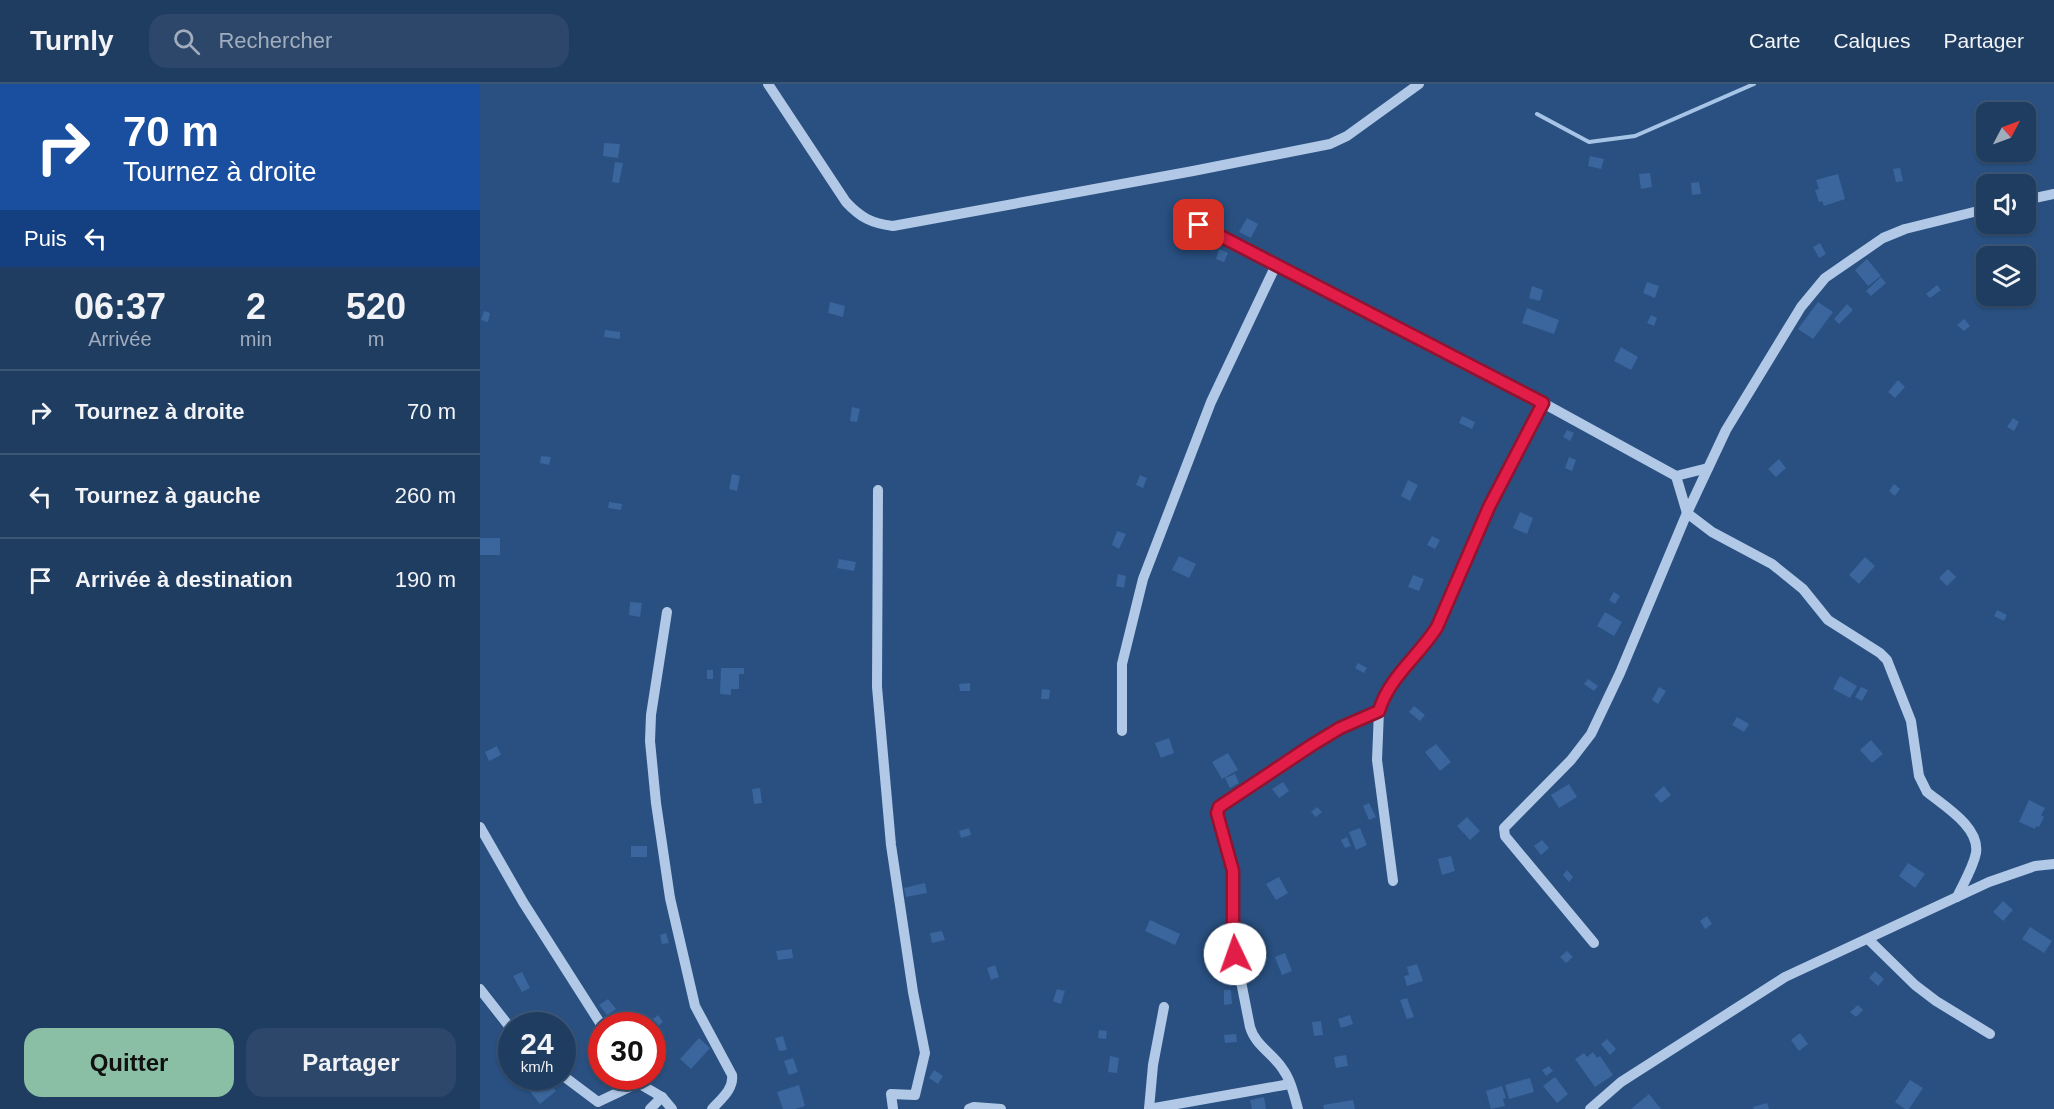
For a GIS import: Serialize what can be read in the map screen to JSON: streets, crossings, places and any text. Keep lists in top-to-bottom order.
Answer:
{
  "north": "top right",
  "page": {
    "header": "Turnly",
    "search": "Rechercher",
    "nav": ["Carte", "Calques", "Partager"],
    "turn": ["70 m", "Tournez à droite"],
    "then": "Puis",
    "eta": [
      "06:37",
      "Arrivée",
      "2",
      "min",
      "520",
      "m"
    ],
    "list": [
      {
        "name": "Tournez à droite",
        "value": "70 m"
      },
      {
        "name": "Tournez à gauche",
        "value": "260 m"
      },
      {
        "name": "Arrivée à destination",
        "value": "190 m"
      }
    ],
    "speed": "24 km/h",
    "limit": "30",
    "buttons": ["Quitter", "Partager"]
  }
}
